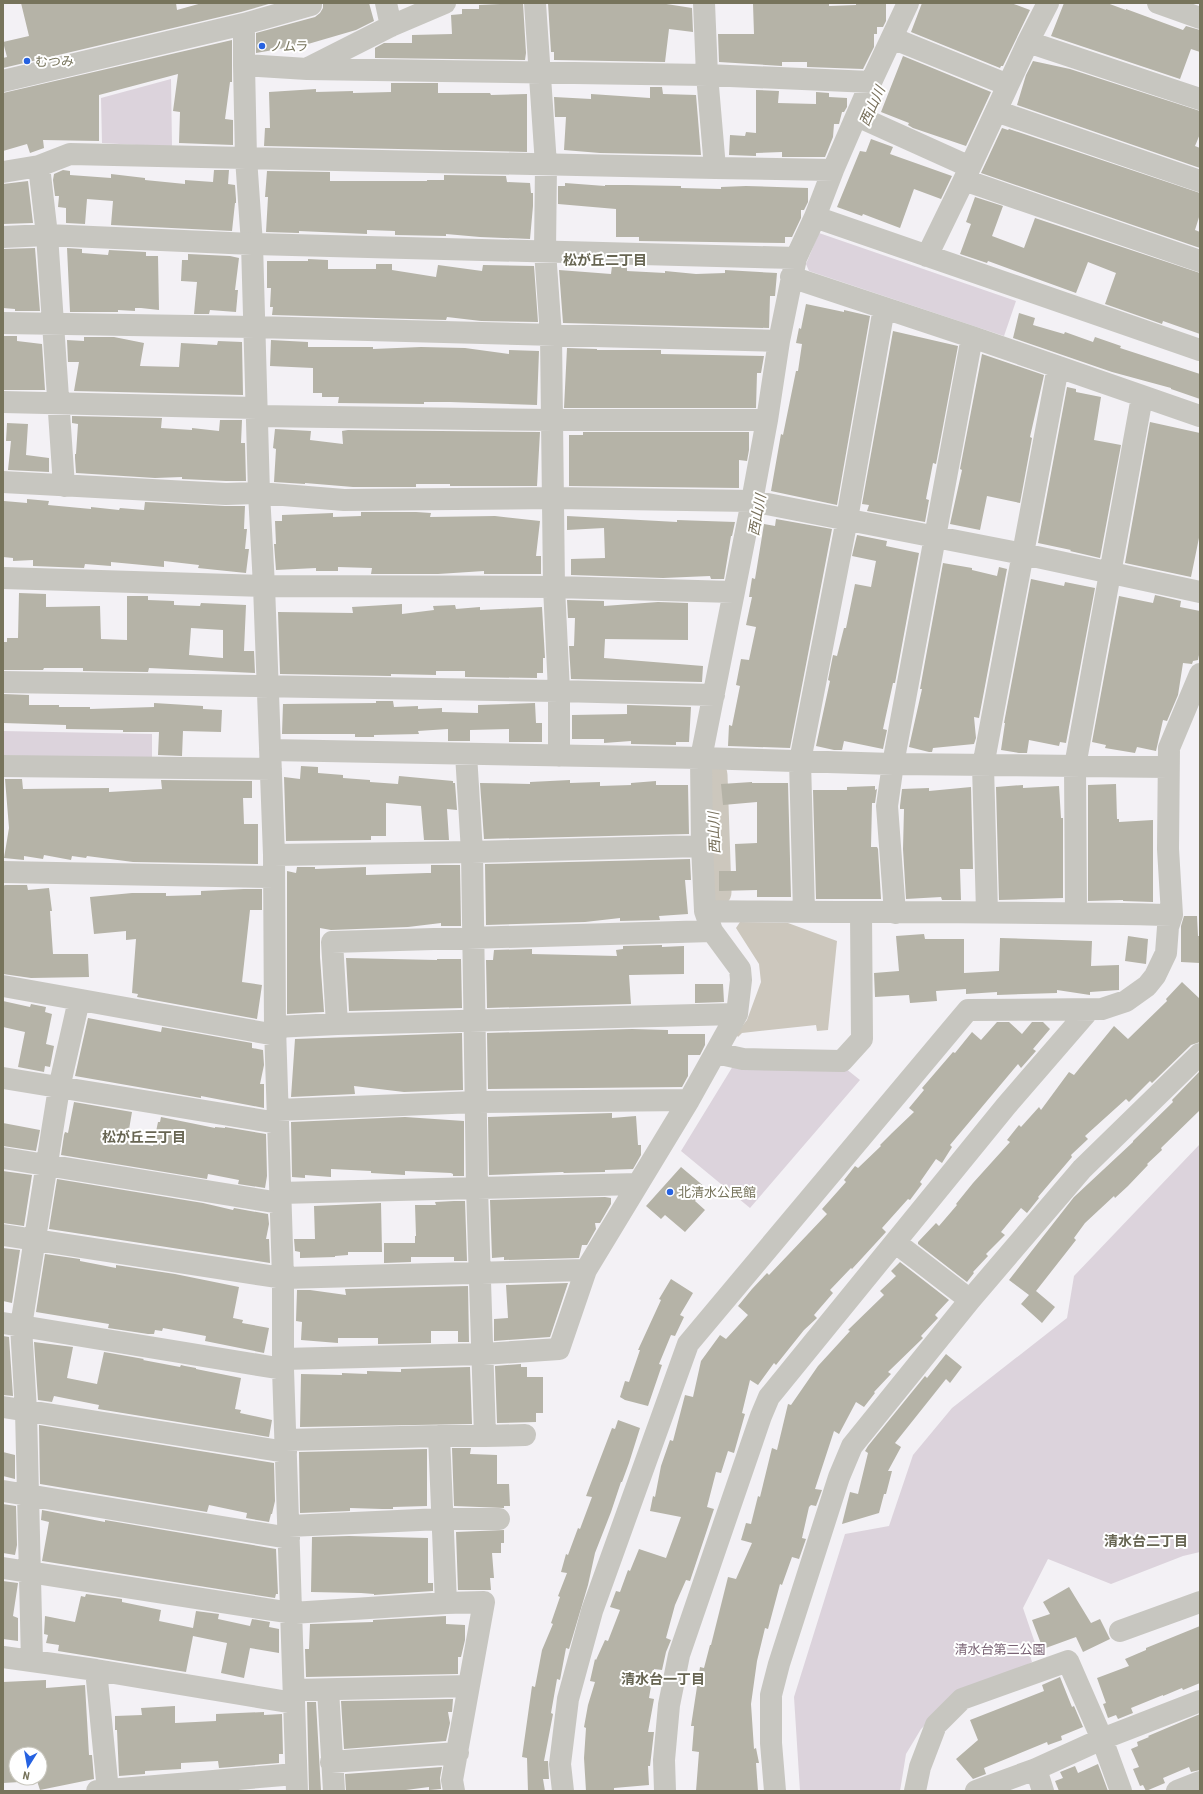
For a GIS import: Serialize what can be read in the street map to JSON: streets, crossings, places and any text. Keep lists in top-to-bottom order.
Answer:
{
  "districts": [
    "松が丘二丁目",
    "松が丘三丁目",
    "清水台二丁目",
    "清水台一丁目"
  ],
  "water": ["西山川"],
  "parks": ["清水台第二公園"],
  "places": ["ノムラ", "むつみ", "北清水公民館"],
  "north": "bottom"
}
